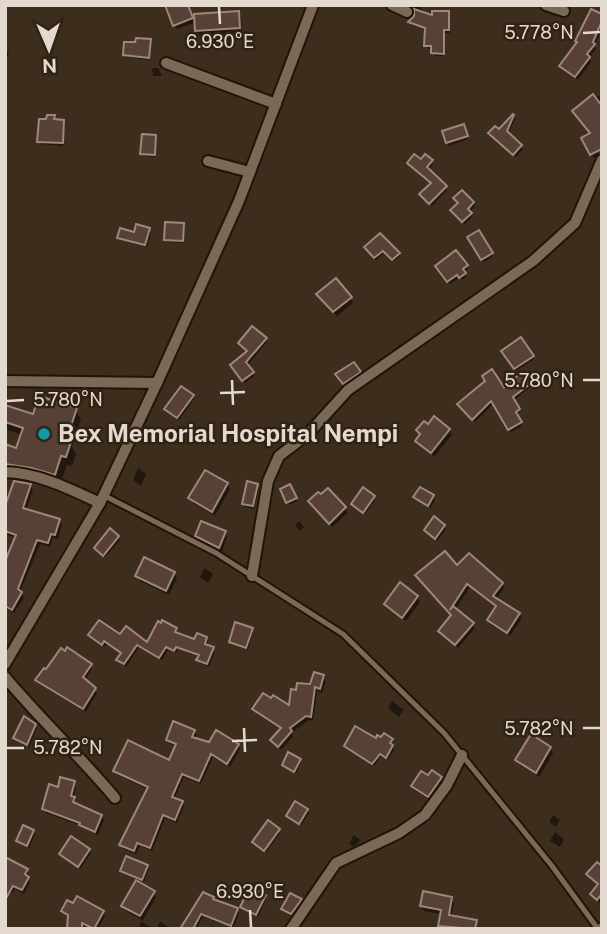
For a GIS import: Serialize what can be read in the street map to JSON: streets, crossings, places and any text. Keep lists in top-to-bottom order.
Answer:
{
  "places": ["Bex Memorial Hospital Nempi"],
  "north": "bottom",
  "coordinates": [
    "5.778°N",
    "6.930°E",
    "5.780°N",
    "5.782°N"
  ]
}
